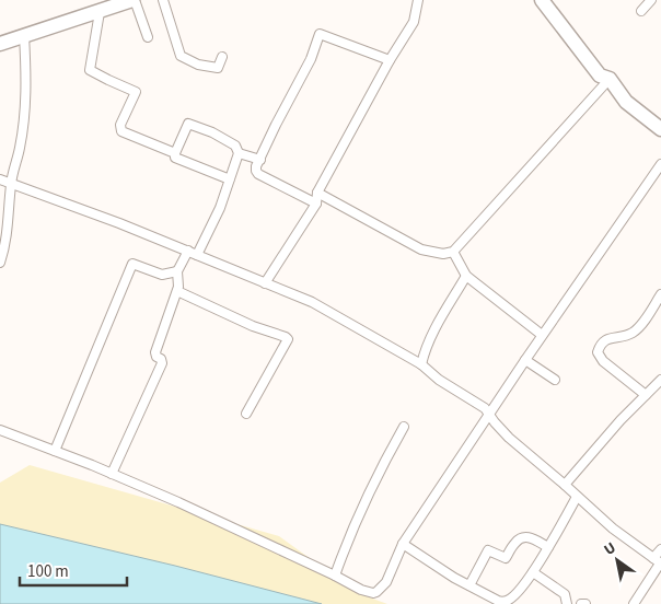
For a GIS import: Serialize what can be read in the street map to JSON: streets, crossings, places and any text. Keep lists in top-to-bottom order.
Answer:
{
  "scale_bar": "100 m",
  "north": "top left"
}
